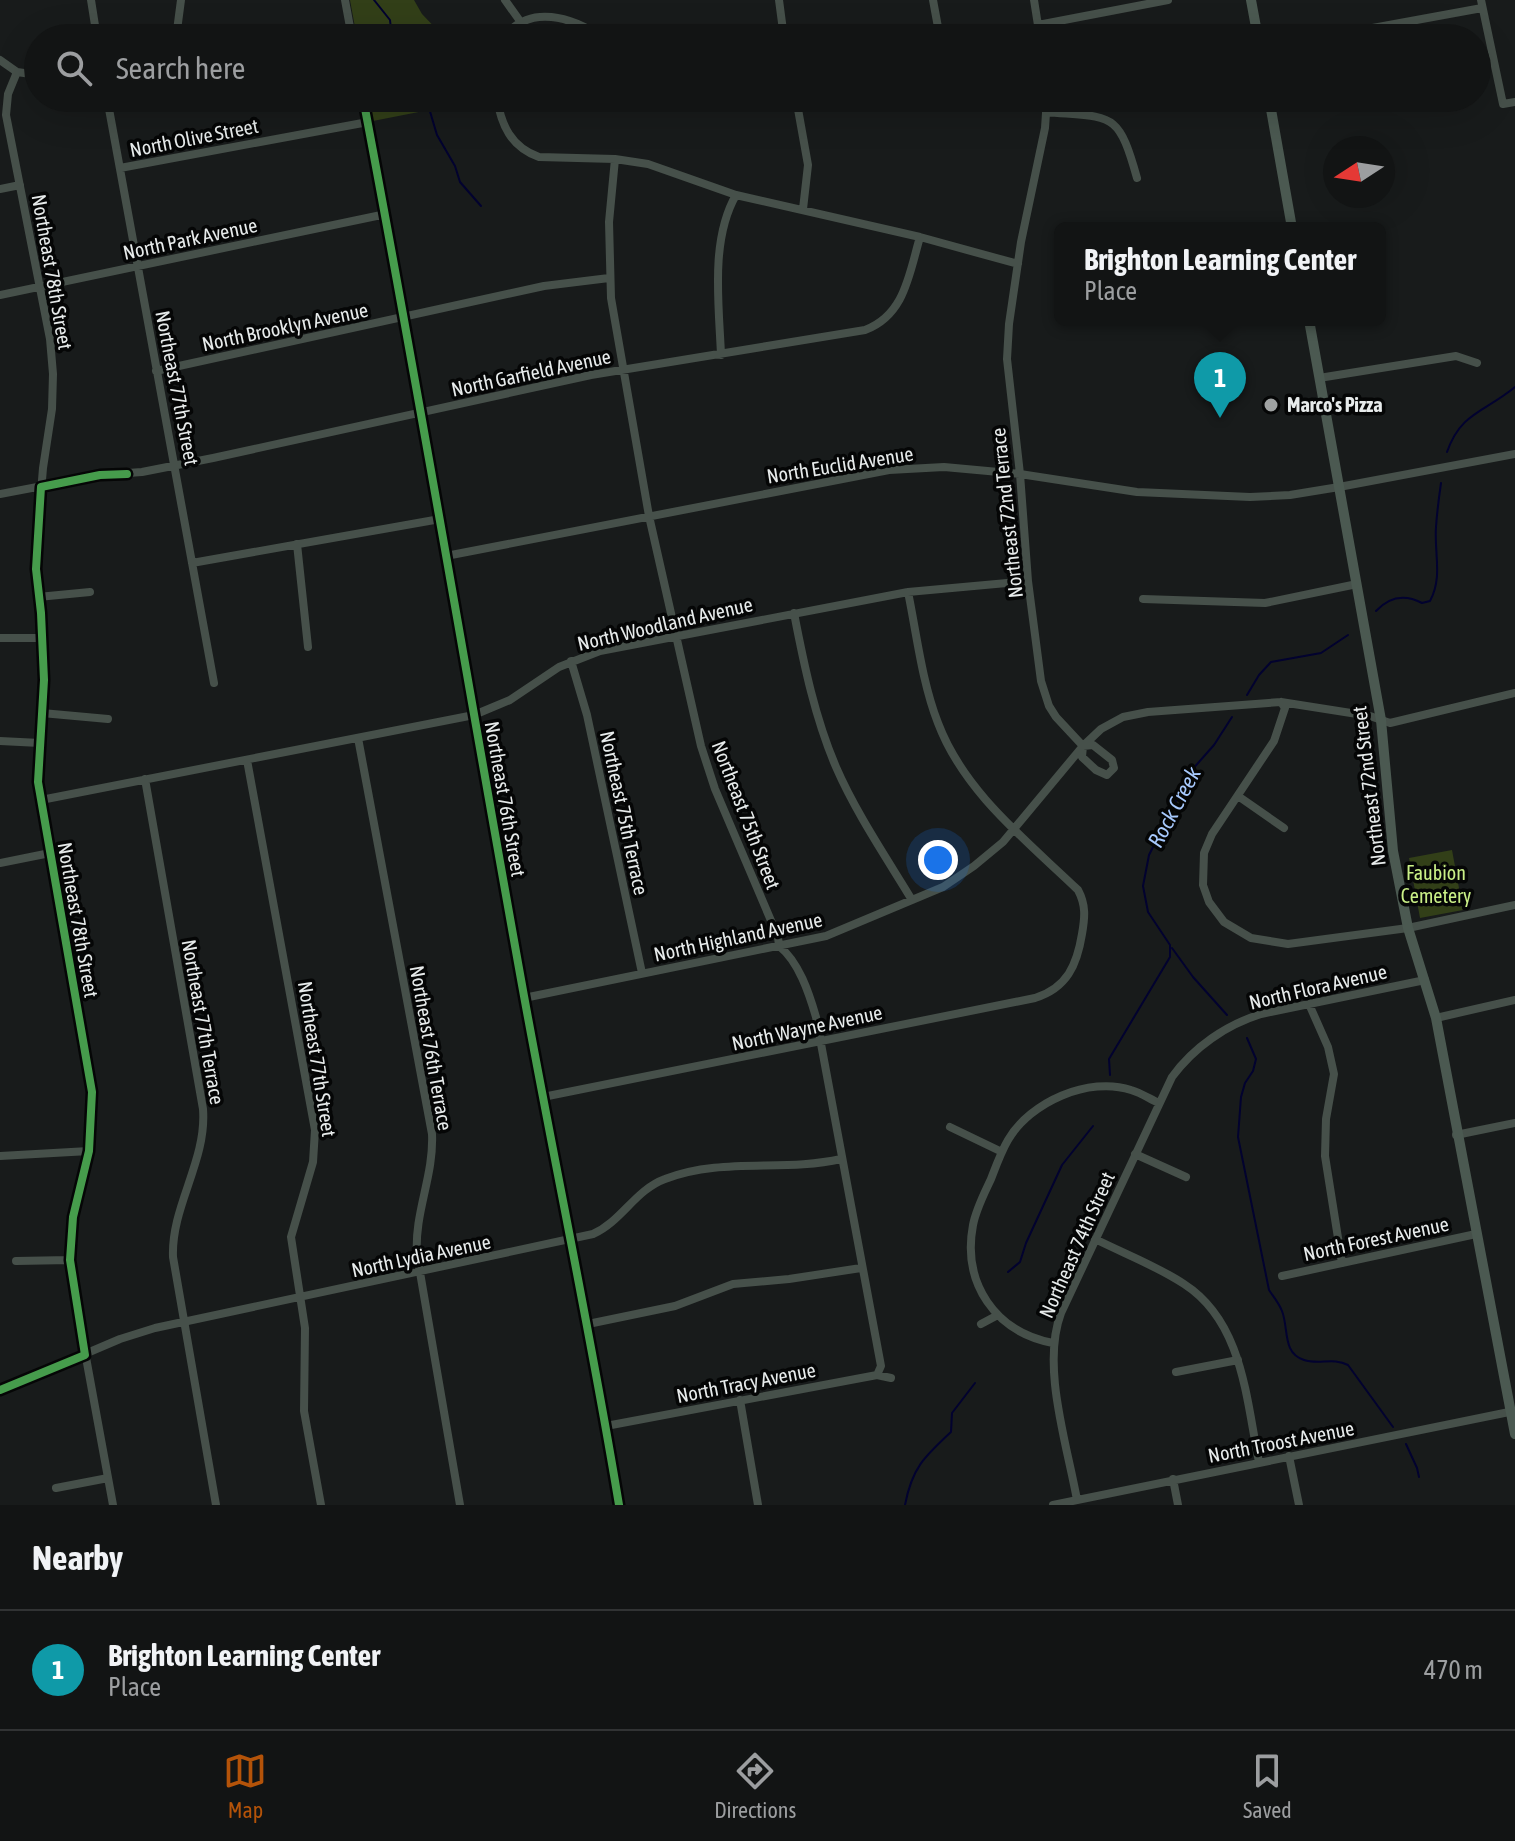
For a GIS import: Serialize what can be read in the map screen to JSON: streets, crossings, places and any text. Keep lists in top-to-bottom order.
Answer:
{
  "streets": {
    "main road": ["Northeast 72nd Street"],
    "street": [
      "North Olive Street",
      "North Park Avenue",
      "Northeast 78th Street",
      "North Brooklyn Avenue",
      "North Garfield Avenue",
      "Northeast 77th Street",
      "North Euclid Avenue",
      "Northeast 72nd Terrace",
      "North Woodland Avenue",
      "Northeast 76th Street",
      "Northeast 75th Terrace",
      "Northeast 75th Street",
      "North Highland Avenue",
      "North Flora Avenue",
      "Northeast 77th Terrace",
      "North Wayne Avenue",
      "Northeast 76th Terrace",
      "North Forest Avenue",
      "Northeast 74th Street",
      "North Lydia Avenue",
      "North Tracy Avenue",
      "North Troost Avenue"
    ]
  },
  "crossings": [
    ["North Olive Street", "Northeast 77th Street"],
    ["North Olive Street", "Northeast 76th Street"],
    ["North Park Avenue", "Northeast 78th Street"],
    ["North Park Avenue", "Northeast 77th Street"],
    ["North Park Avenue", "Northeast 76th Street"],
    ["Northeast 78th Street", "North Garfield Avenue"],
    ["Northeast 78th Street", "North Woodland Avenue"],
    ["Northeast 78th Street", "North Lydia Avenue"],
    ["North Brooklyn Avenue", "Northeast 77th Street"],
    ["North Brooklyn Avenue", "Northeast 76th Street"],
    ["North Brooklyn Avenue", "Northeast 75th Street"],
    ["North Garfield Avenue", "Northeast 77th Street"],
    ["North Garfield Avenue", "Northeast 76th Street"],
    ["North Garfield Avenue", "Northeast 75th Street"],
    ["Northeast 77th Street", "North Woodland Avenue"],
    ["Northeast 77th Street", "North Lydia Avenue"],
    ["North Euclid Avenue", "Northeast 72nd Terrace"],
    ["North Euclid Avenue", "Northeast 72nd Street"],
    ["North Euclid Avenue", "Northeast 76th Street"],
    ["North Euclid Avenue", "Northeast 75th Street"],
    ["Northeast 72nd Terrace", "North Woodland Avenue"],
    ["Northeast 72nd Terrace", "North Highland Avenue"],
    ["North Woodland Avenue", "Northeast 76th Street"],
    ["North Woodland Avenue", "Northeast 75th Terrace"],
    ["North Woodland Avenue", "Northeast 75th Street"],
    ["North Woodland Avenue", "Northeast 77th Terrace"],
    ["North Woodland Avenue", "Northeast 76th Terrace"],
    ["Northeast 72nd Street", "North Highland Avenue"],
    ["Northeast 72nd Street", "North Flora Avenue"],
    ["Northeast 72nd Street", "North Forest Avenue"],
    ["Northeast 72nd Street", "North Troost Avenue"],
    ["Northeast 76th Street", "North Highland Avenue"],
    ["Northeast 76th Street", "North Wayne Avenue"],
    ["Northeast 76th Street", "North Lydia Avenue"],
    ["Northeast 76th Street", "North Tracy Avenue"],
    ["Northeast 75th Terrace", "North Highland Avenue"],
    ["Northeast 75th Street", "North Highland Avenue"],
    ["Northeast 75th Street", "North Wayne Avenue"],
    ["Northeast 75th Street", "North Lydia Avenue"],
    ["Northeast 75th Street", "North Tracy Avenue"],
    ["North Highland Avenue", "North Wayne Avenue"],
    ["North Flora Avenue", "Northeast 74th Street"],
    ["Northeast 77th Terrace", "North Lydia Avenue"],
    ["Northeast 76th Terrace", "North Lydia Avenue"],
    ["Northeast 74th Street", "North Troost Avenue"]
  ],
  "water": ["Rock Creek"],
  "parks": ["Faubion Cemetery"],
  "places": ["Marco's Pizza"],
  "north": "left",
  "page": {
    "search": "Search here",
    "popup": ["Brighton Learning Center", "Place"],
    "pins": "1",
    "heading": "Nearby",
    "list": [
      {
        "mark": "1",
        "name": "Brighton Learning Center",
        "note": "Place",
        "value": "470 m"
      }
    ],
    "nav": ["Map", "Directions", "Saved"]
  }
}
